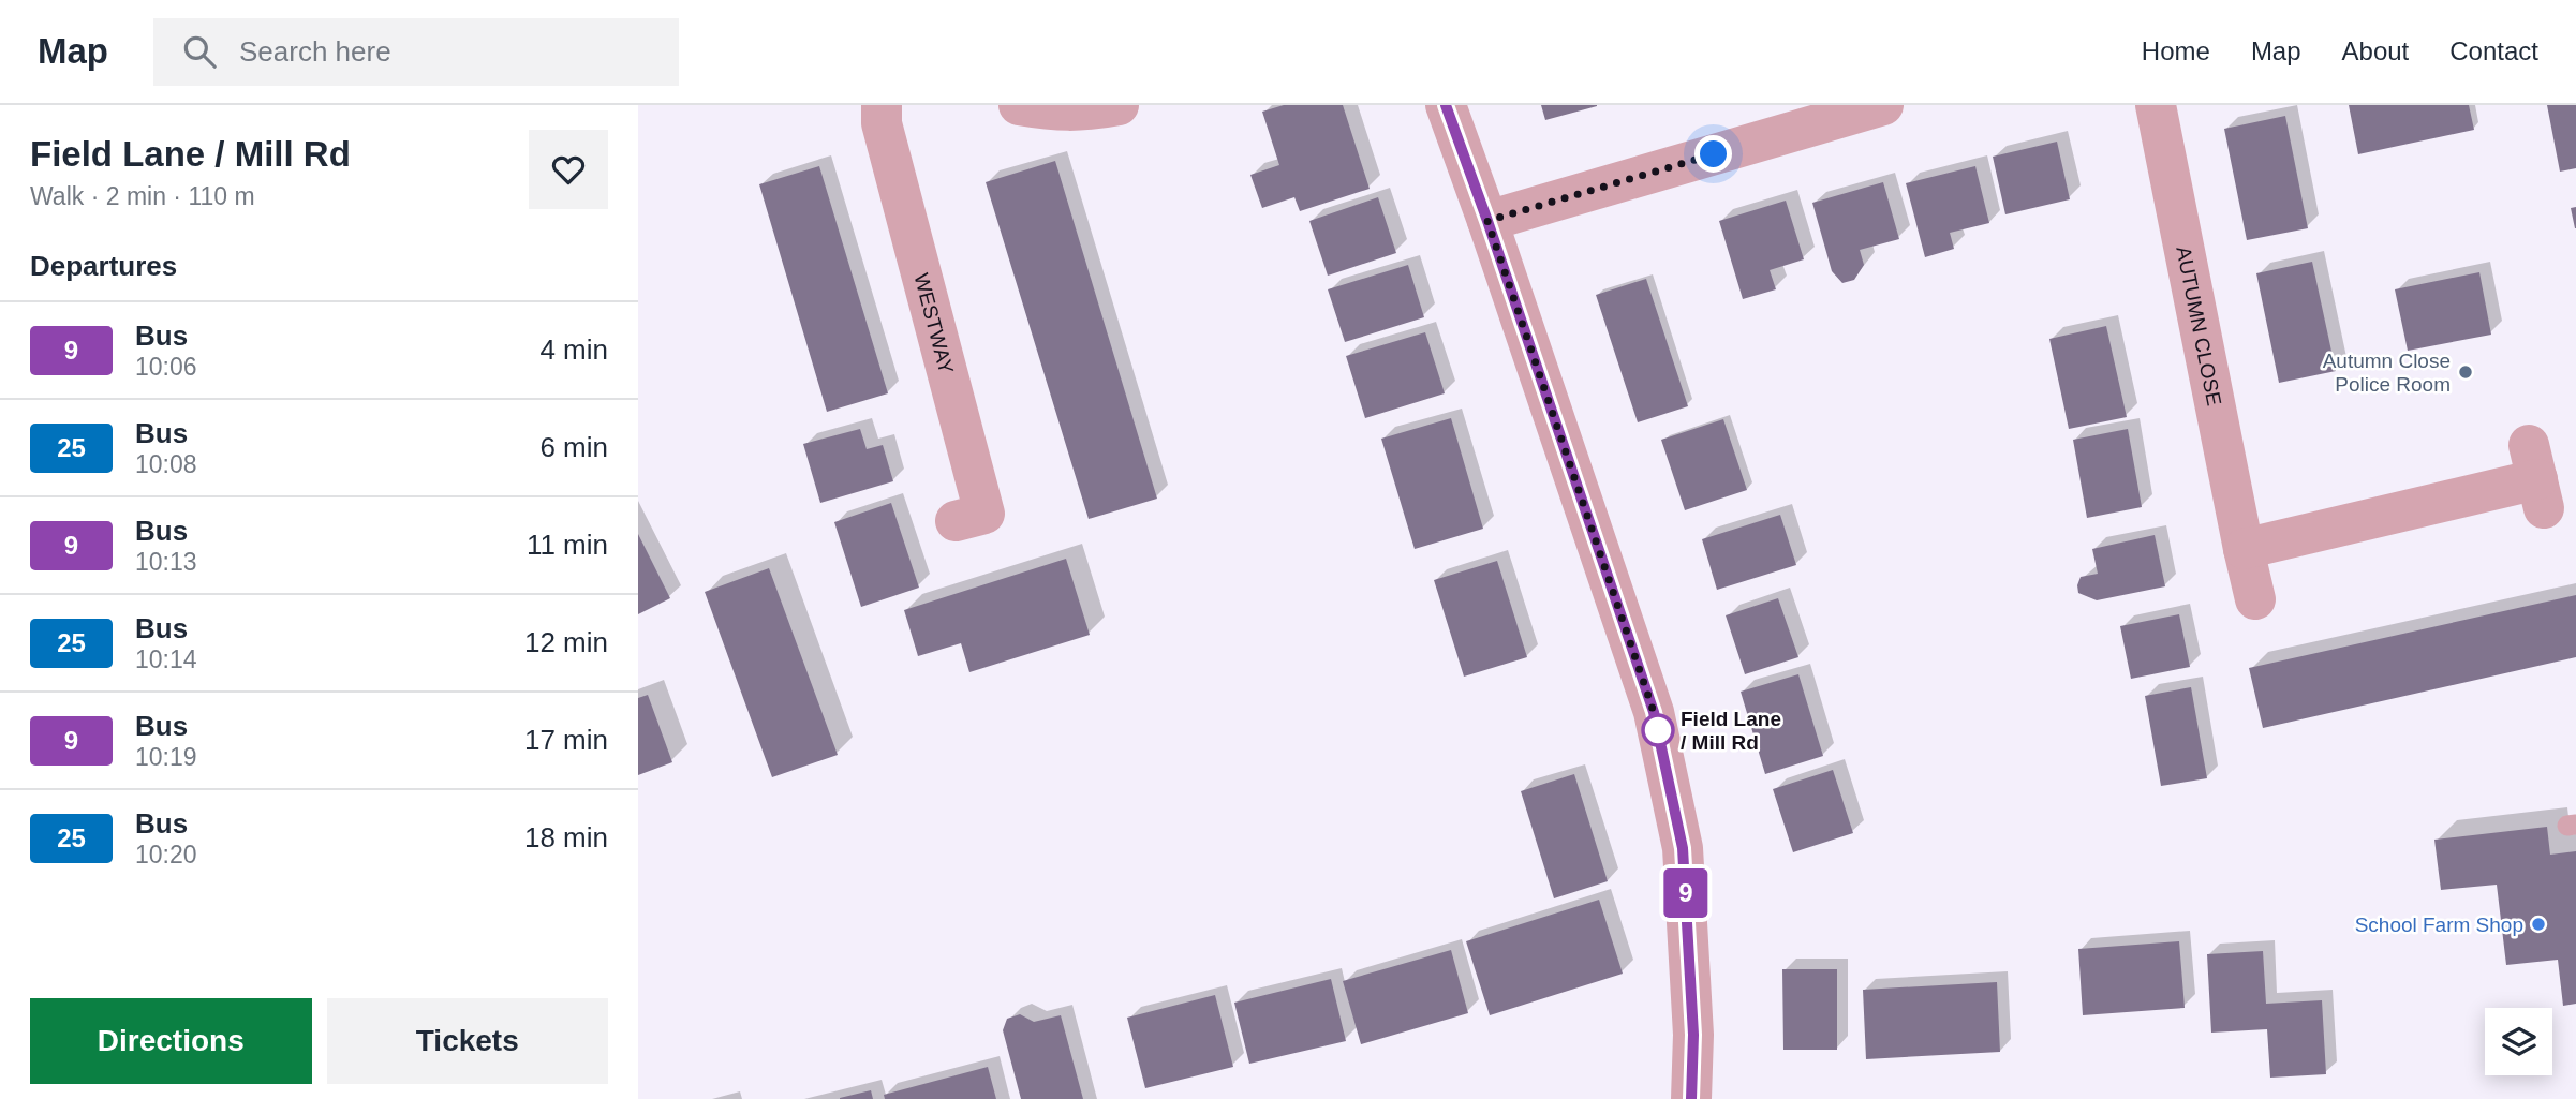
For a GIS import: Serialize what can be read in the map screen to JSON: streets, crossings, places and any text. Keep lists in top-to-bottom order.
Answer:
{
  "streets": {
    "street": ["WESTWAY", "AUTUMN CLOSE"]
  },
  "places": ["Autumn Close Police Room", "Field Lane / Mill Rd", "School Farm Shop"],
  "lines": ["bus line 9"],
  "page": {
    "header": "Map",
    "search": "Search here",
    "nav": [
      "Home",
      "Map",
      "About",
      "Contact"
    ],
    "heading": [
      ["Field Lane / Mill Rd", "Walk · 2 min · 110 m"],
      "Departures"
    ],
    "on_map": "9",
    "list": [
      {
        "mark": "9",
        "name": "Bus",
        "note": "10:06",
        "value": "4 min"
      },
      {
        "mark": "25",
        "name": "Bus",
        "note": "10:08",
        "value": "6 min"
      },
      {
        "mark": "9",
        "name": "Bus",
        "note": "10:13",
        "value": "11 min"
      },
      {
        "mark": "25",
        "name": "Bus",
        "note": "10:14",
        "value": "12 min"
      },
      {
        "mark": "9",
        "name": "Bus",
        "note": "10:19",
        "value": "17 min"
      },
      {
        "mark": "25",
        "name": "Bus",
        "note": "10:20",
        "value": "18 min"
      }
    ],
    "buttons": ["Directions", "Tickets"]
  }
}
